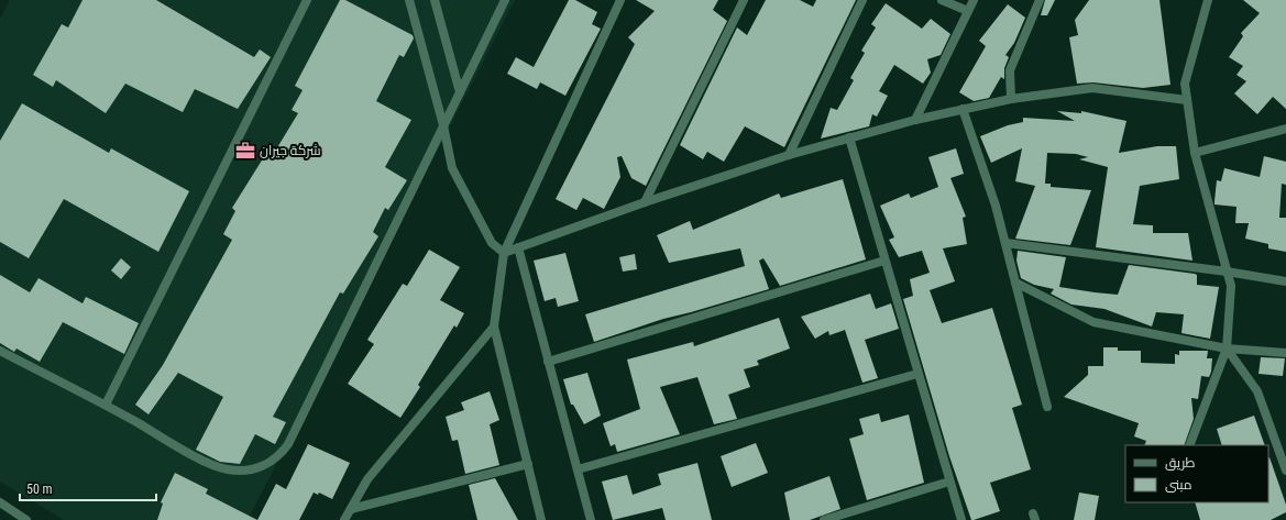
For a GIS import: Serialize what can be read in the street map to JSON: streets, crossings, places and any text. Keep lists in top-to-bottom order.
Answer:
{
  "places": {
    "office": ["شركة جيران"]
  },
  "legend": ["طريق", "مبنى"],
  "scale_bar": "50 m"
}
